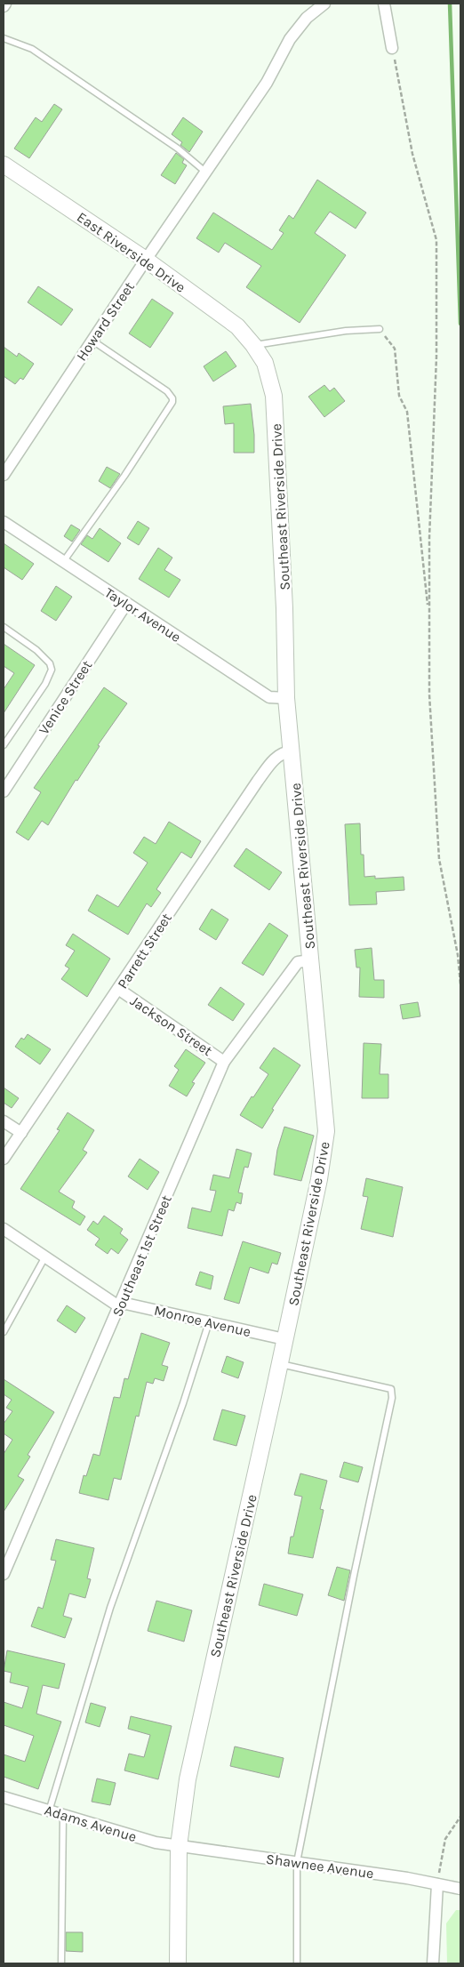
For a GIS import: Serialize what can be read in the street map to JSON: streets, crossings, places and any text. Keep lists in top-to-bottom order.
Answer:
{
  "streets": {
    "street": [
      "East Riverside Drive",
      "Howard Street",
      "Southeast Riverside Drive",
      "Taylor Avenue",
      "Venice Street",
      "Parrett Street",
      "Jackson Street",
      "Southeast 1st Street",
      "Monroe Avenue",
      "Adams Avenue",
      "Shawnee Avenue"
    ]
  },
  "crossings": [
    ["East Riverside Drive", "Howard Street"],
    ["East Riverside Drive", "Southeast Riverside Drive"],
    ["Southeast Riverside Drive", "Taylor Avenue"],
    ["Southeast Riverside Drive", "Parrett Street"],
    ["Southeast Riverside Drive", "Southeast 1st Street"],
    ["Southeast Riverside Drive", "Monroe Avenue"],
    ["Southeast Riverside Drive", "Adams Avenue"],
    ["Southeast Riverside Drive", "Shawnee Avenue"],
    ["Taylor Avenue", "Venice Street"],
    ["Parrett Street", "Jackson Street"],
    ["Jackson Street", "Southeast 1st Street"],
    ["Southeast 1st Street", "Monroe Avenue"],
    ["Adams Avenue", "Shawnee Avenue"]
  ]
}
